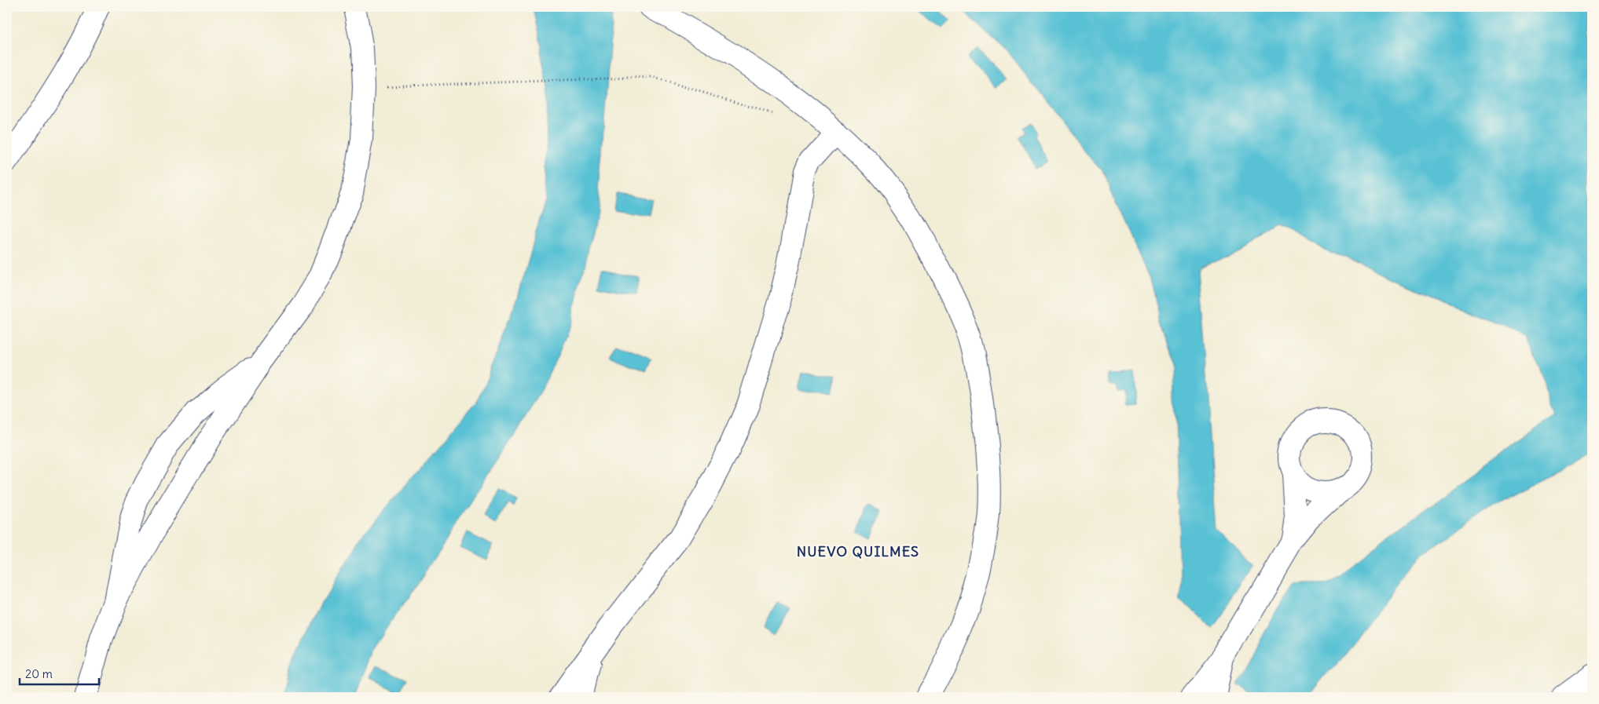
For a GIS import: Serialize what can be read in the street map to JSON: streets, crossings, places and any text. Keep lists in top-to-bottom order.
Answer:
{
  "districts": ["NUEVO QUILMES"],
  "scale_bar": "20 m"
}
